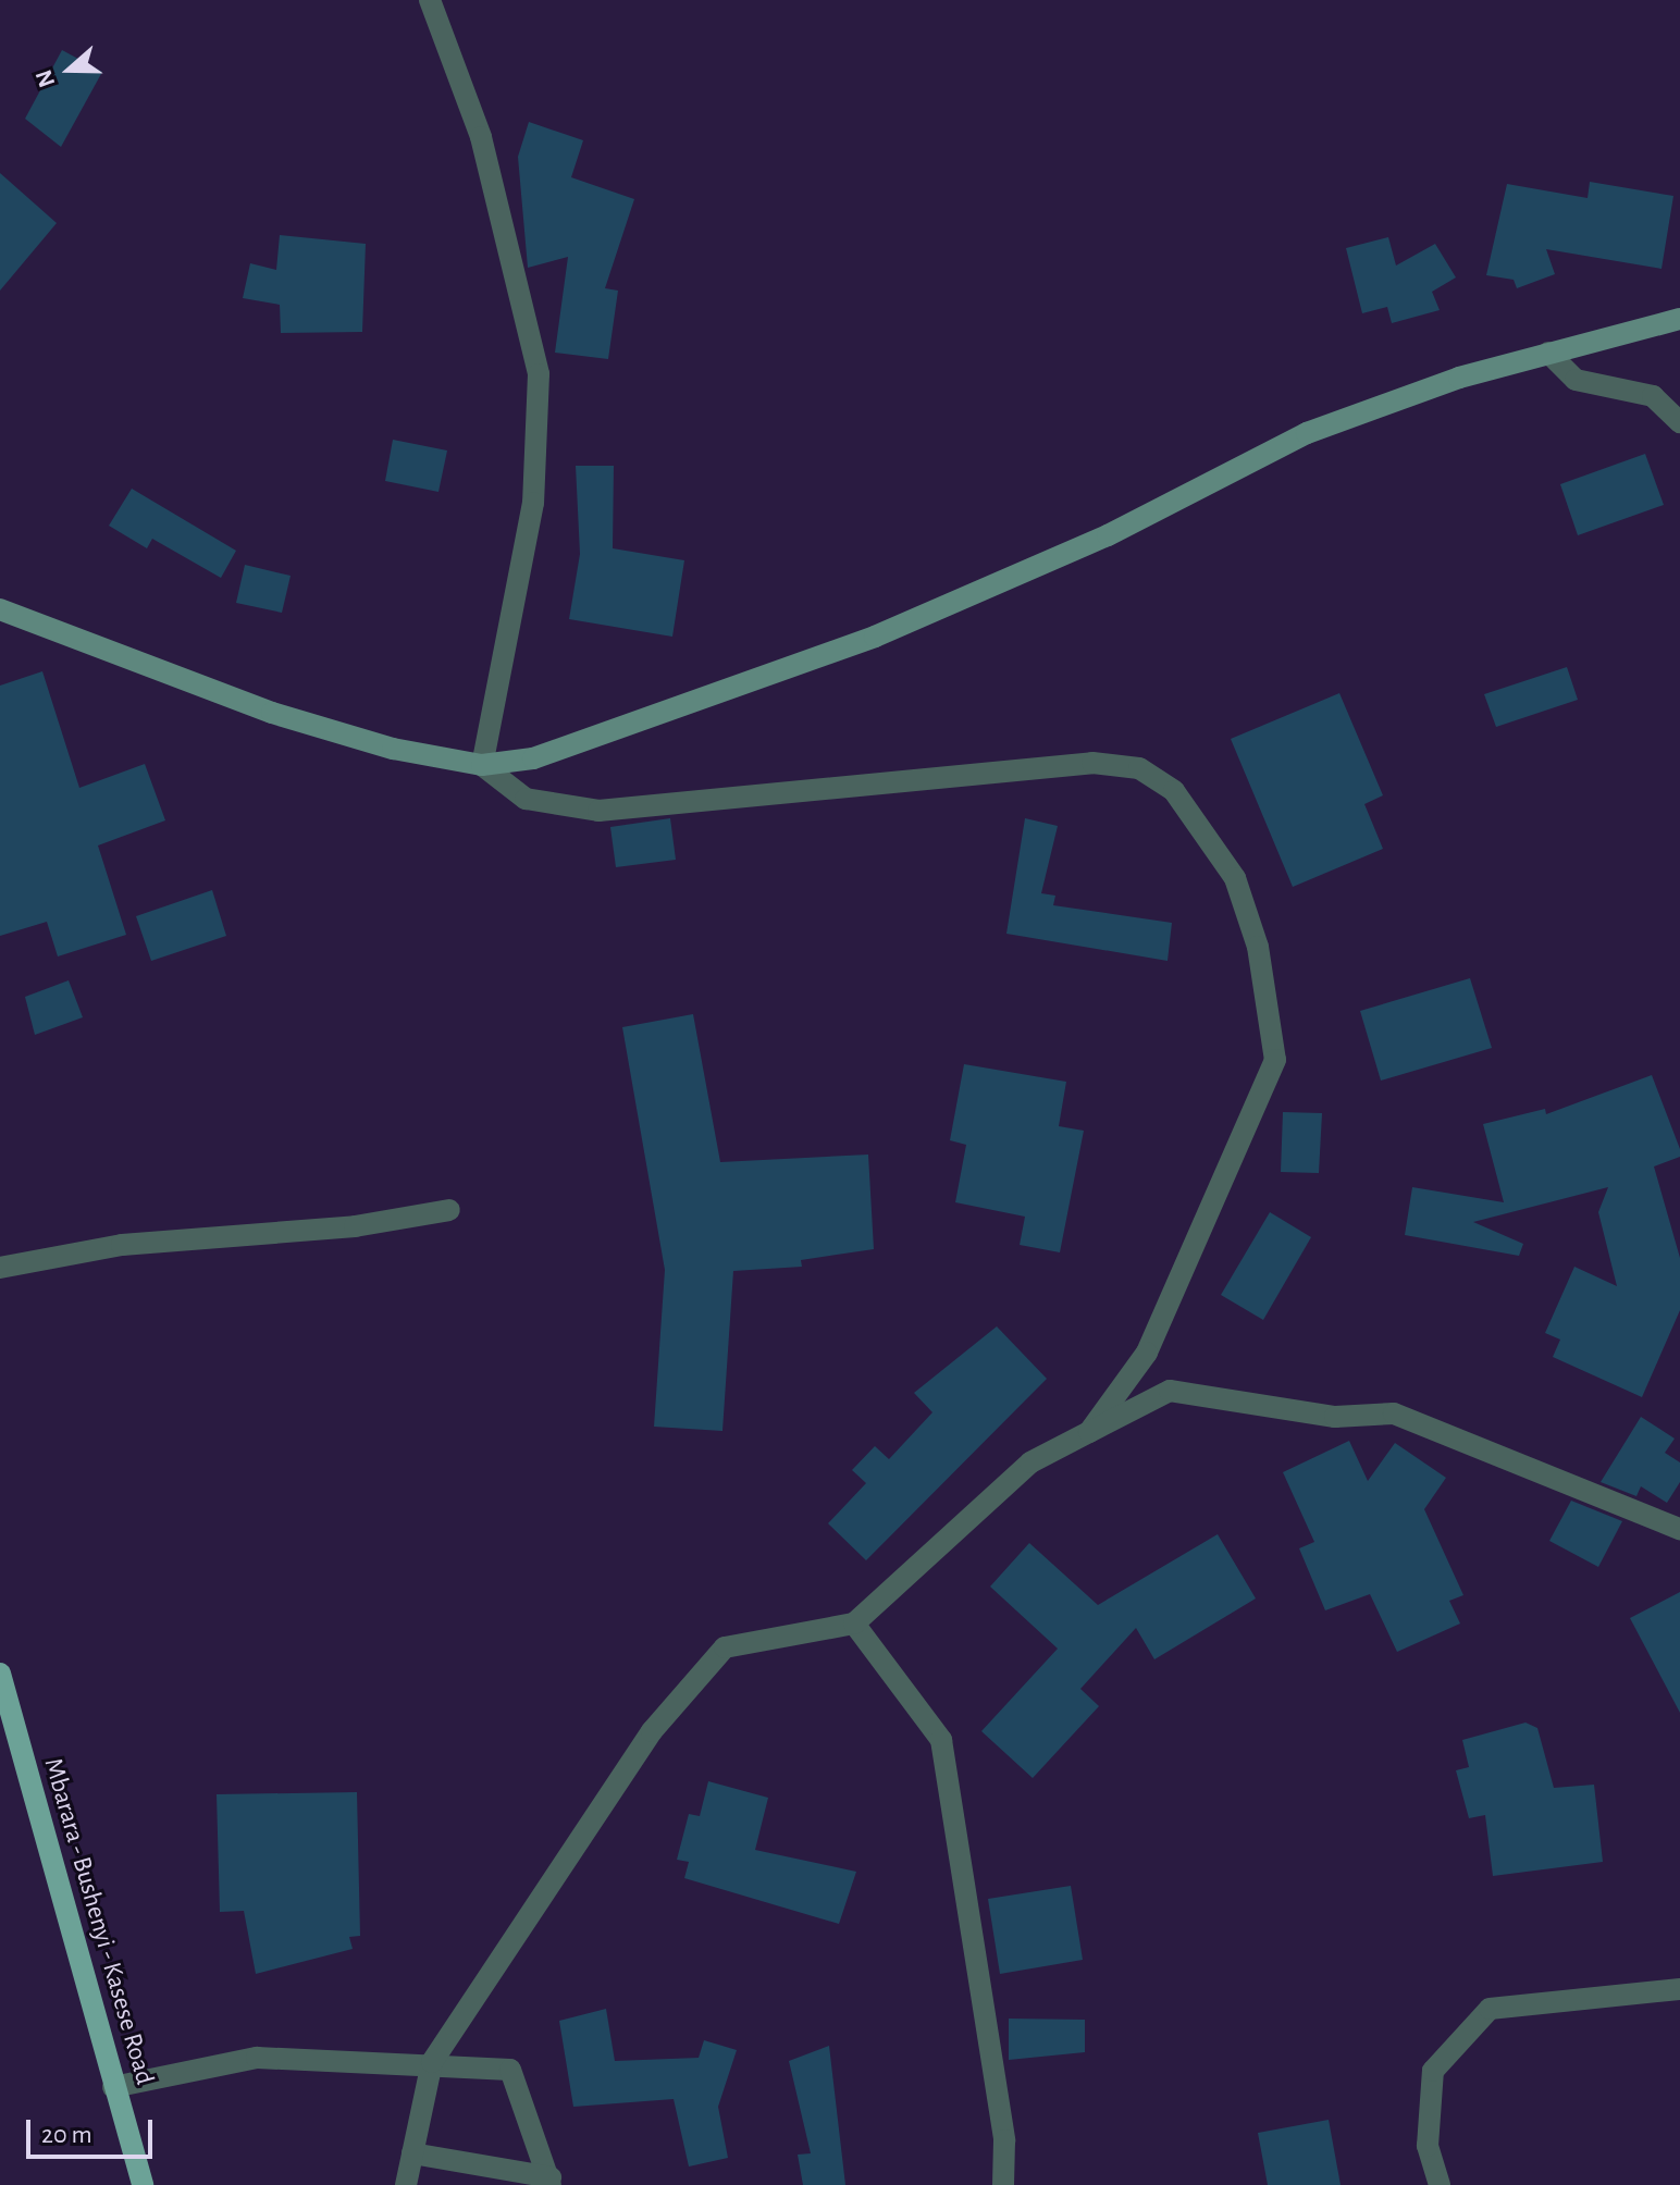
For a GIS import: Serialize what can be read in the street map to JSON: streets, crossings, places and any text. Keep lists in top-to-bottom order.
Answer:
{
  "streets": {
    "main road": ["Mbarara - Bushenyi - Kasese Road"]
  },
  "scale_bar": "20 m",
  "north": "left"
}
